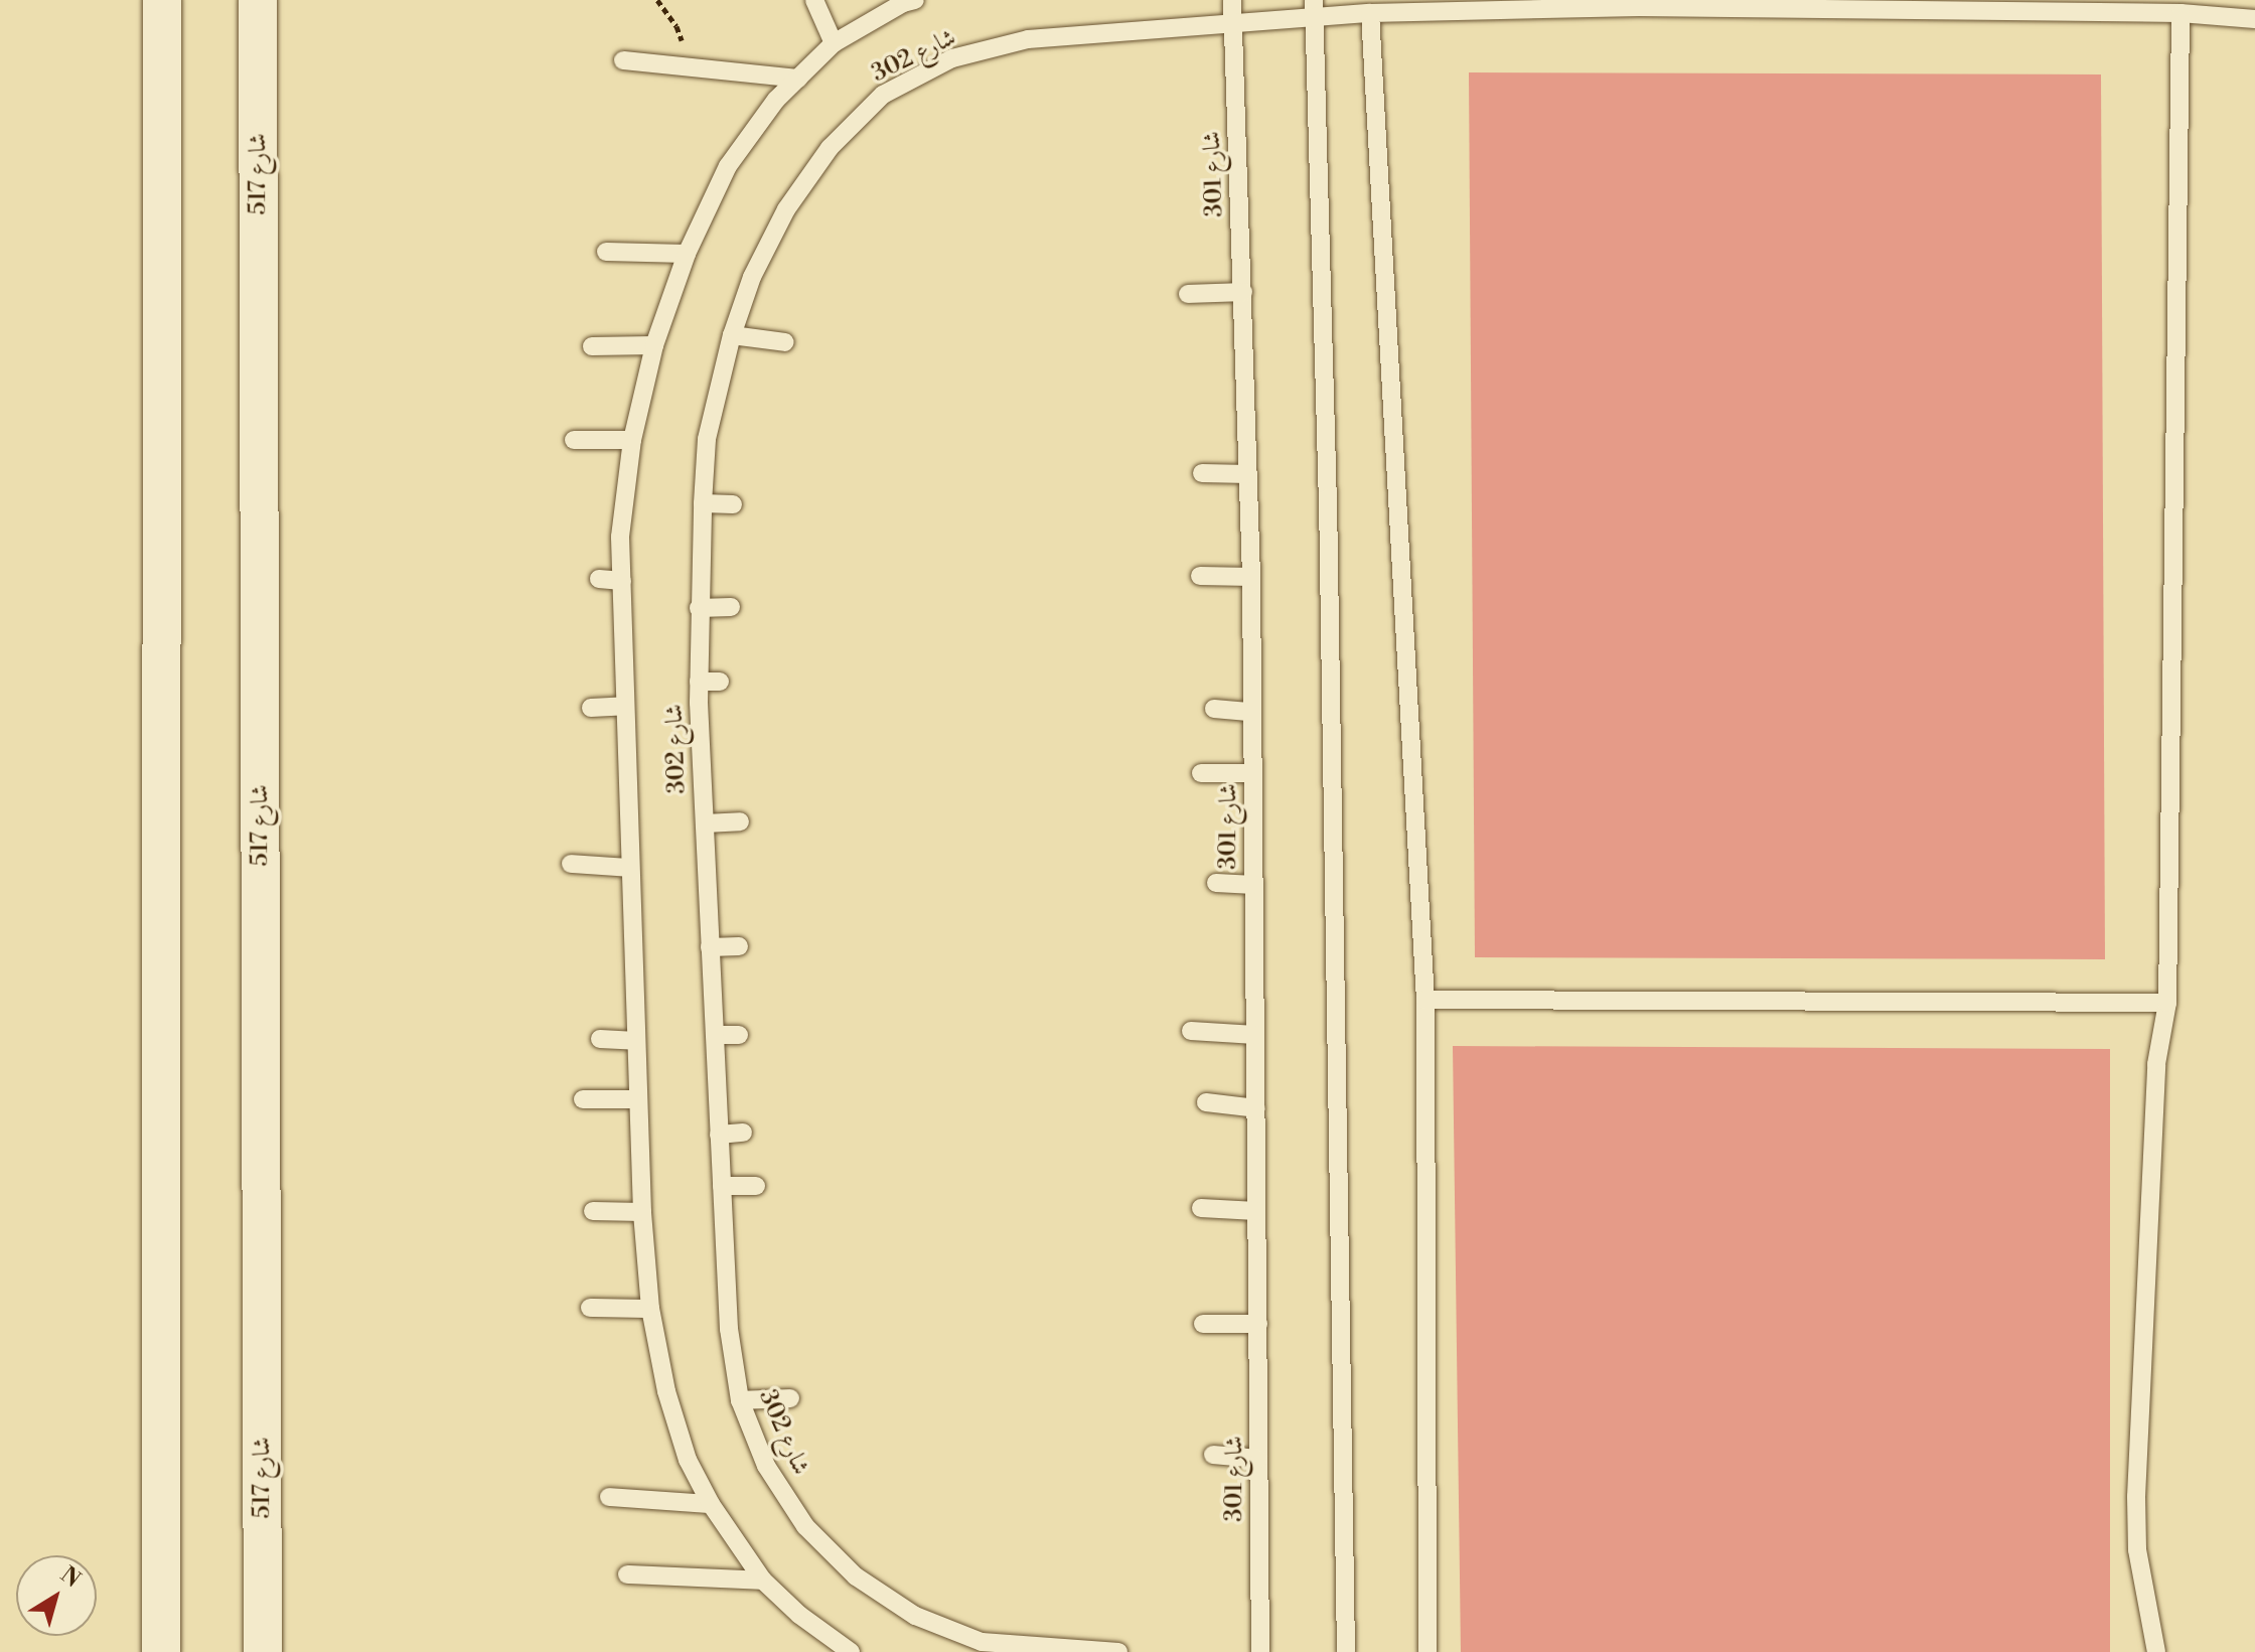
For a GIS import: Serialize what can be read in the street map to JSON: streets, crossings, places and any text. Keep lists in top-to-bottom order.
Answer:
{
  "streets": {
    "street": ["شارع 517"],
    "lane": ["شارع 302", "شارع 301"]
  },
  "crossings": [
    ["شارع 302", "شارع 301"]
  ],
  "north": "top right"
}
